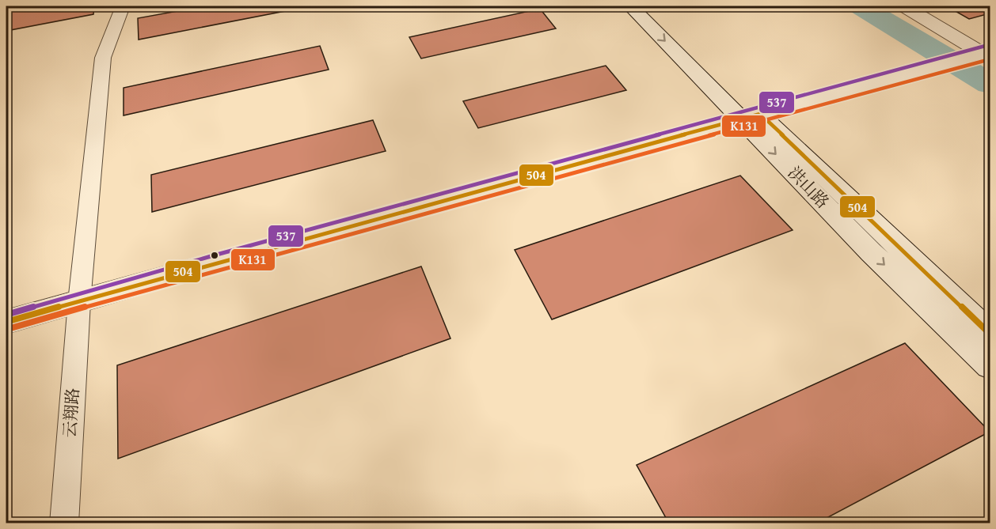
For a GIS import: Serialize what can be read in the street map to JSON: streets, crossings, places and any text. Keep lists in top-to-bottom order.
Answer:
{
  "streets": {
    "street": ["洪山路", "云翔路"]
  },
  "lines": ["transit line 537", "transit line K131", "transit line 504"]
}
